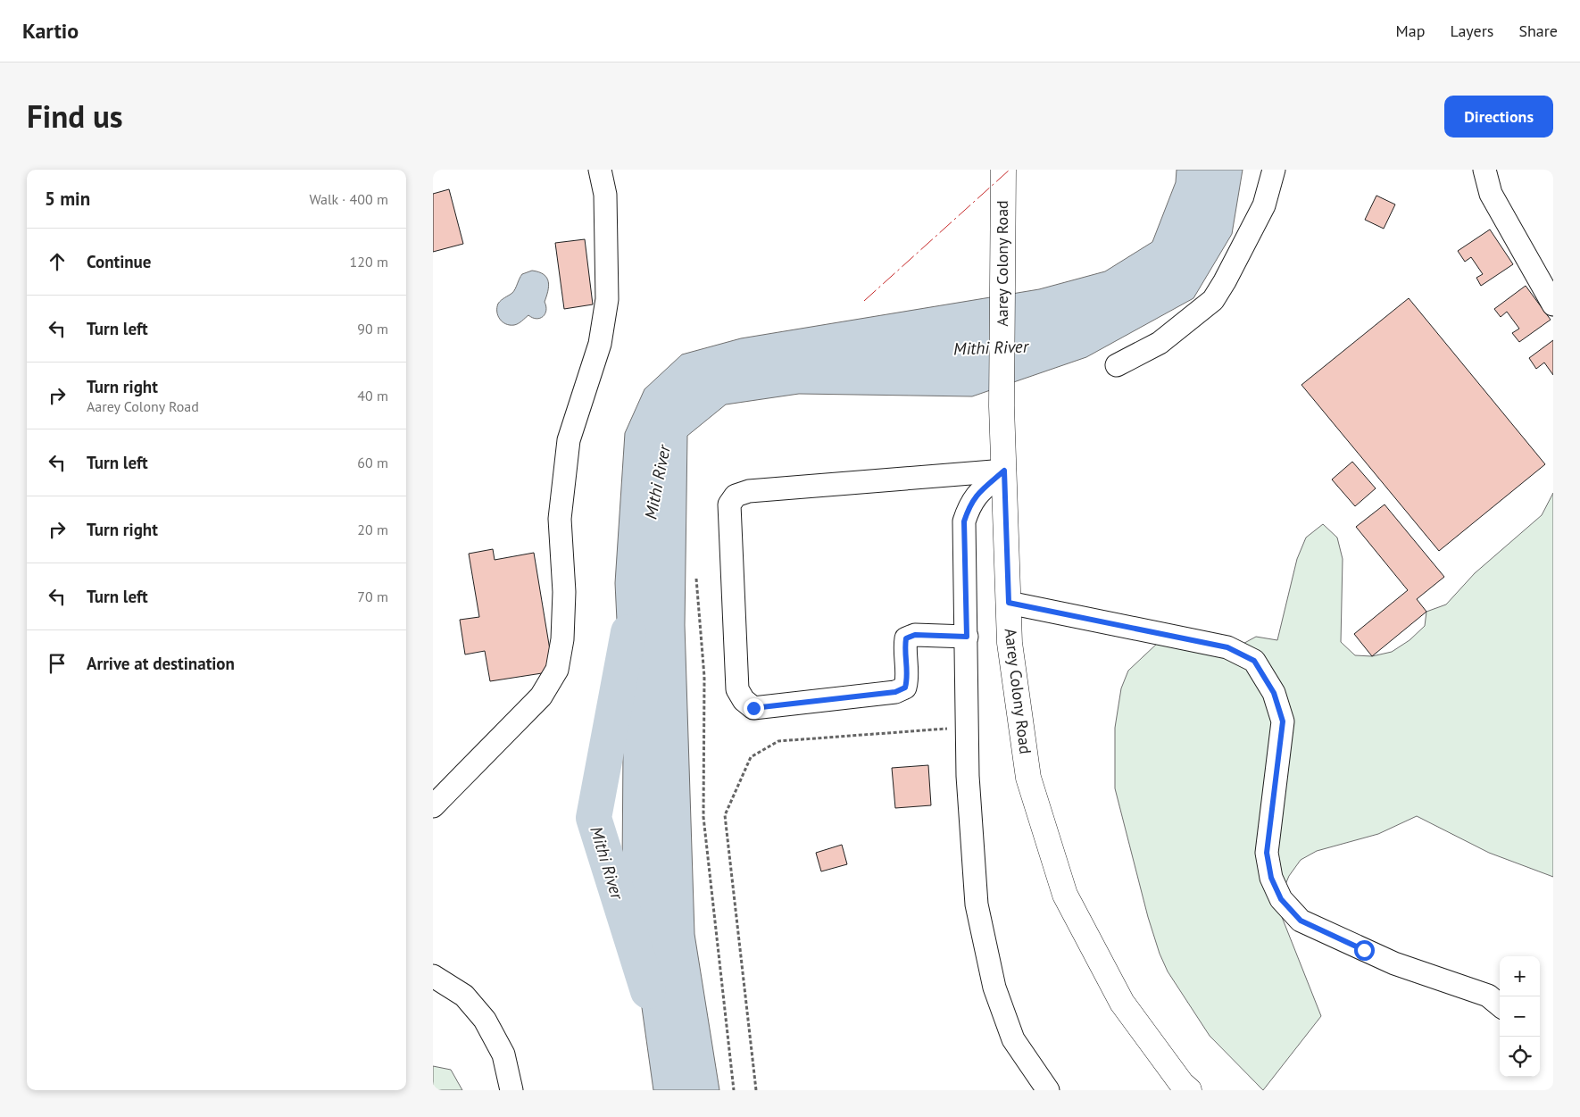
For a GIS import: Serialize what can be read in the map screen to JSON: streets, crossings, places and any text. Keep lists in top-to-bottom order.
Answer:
{
  "streets": {
    "main road": ["Aarey Colony Road"]
  },
  "water": ["Mithi River"],
  "page": {
    "header": "Kartio",
    "nav": ["Map", "Layers", "Share"],
    "title": "Find us",
    "buttons": "Directions",
    "heading": ["5 min", "Walk · 400 m"],
    "list": [
      ["Continue", "120 m"],
      ["Turn left", "90 m"],
      ["Turn right", "Aarey Colony Road", "40 m"],
      ["Turn left", "60 m"],
      ["Turn right", "20 m"],
      ["Turn left", "70 m"],
      "Arrive at destination"
    ],
    "map_buttons": ["+", "−"]
  }
}
